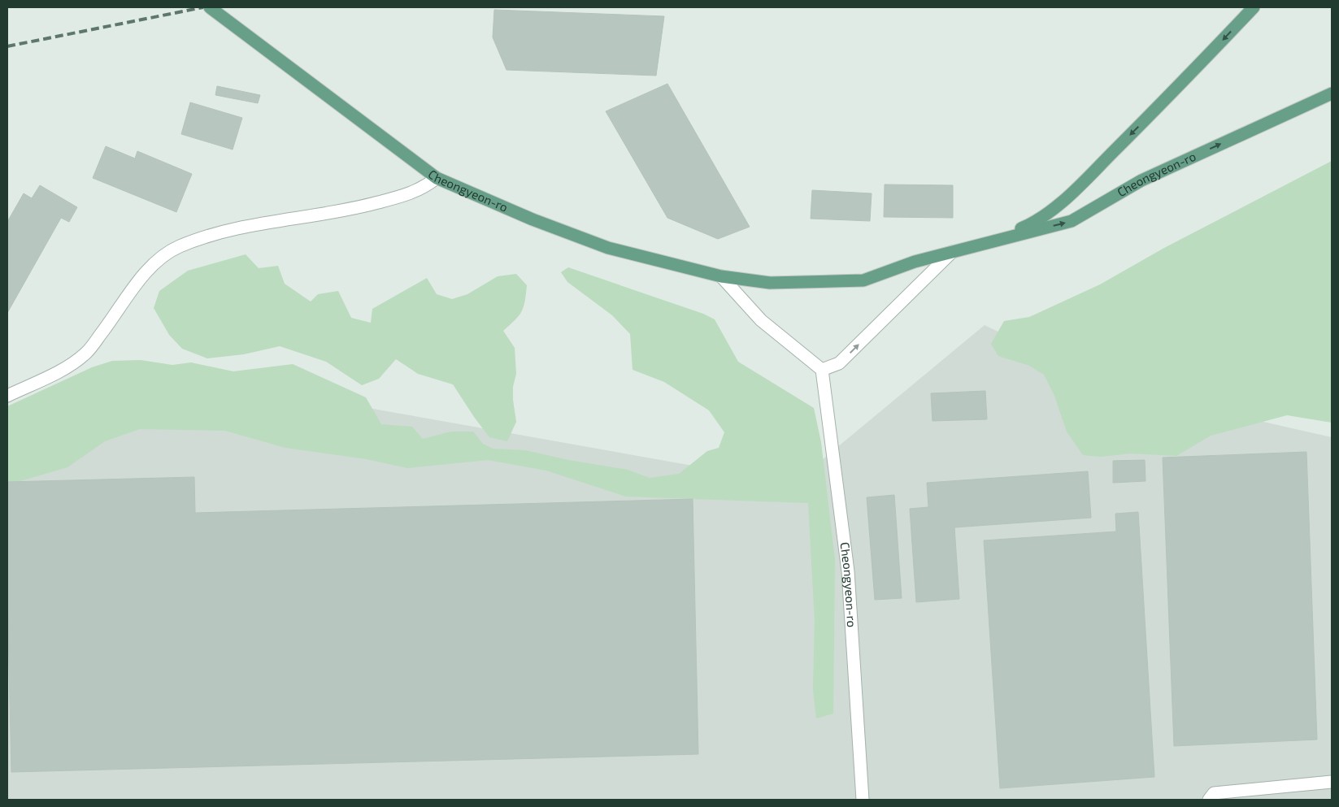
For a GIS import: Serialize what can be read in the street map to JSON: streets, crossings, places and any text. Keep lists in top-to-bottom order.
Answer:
{
  "streets": {
    "main road": ["Cheongyeon-ro"]
  }
}
